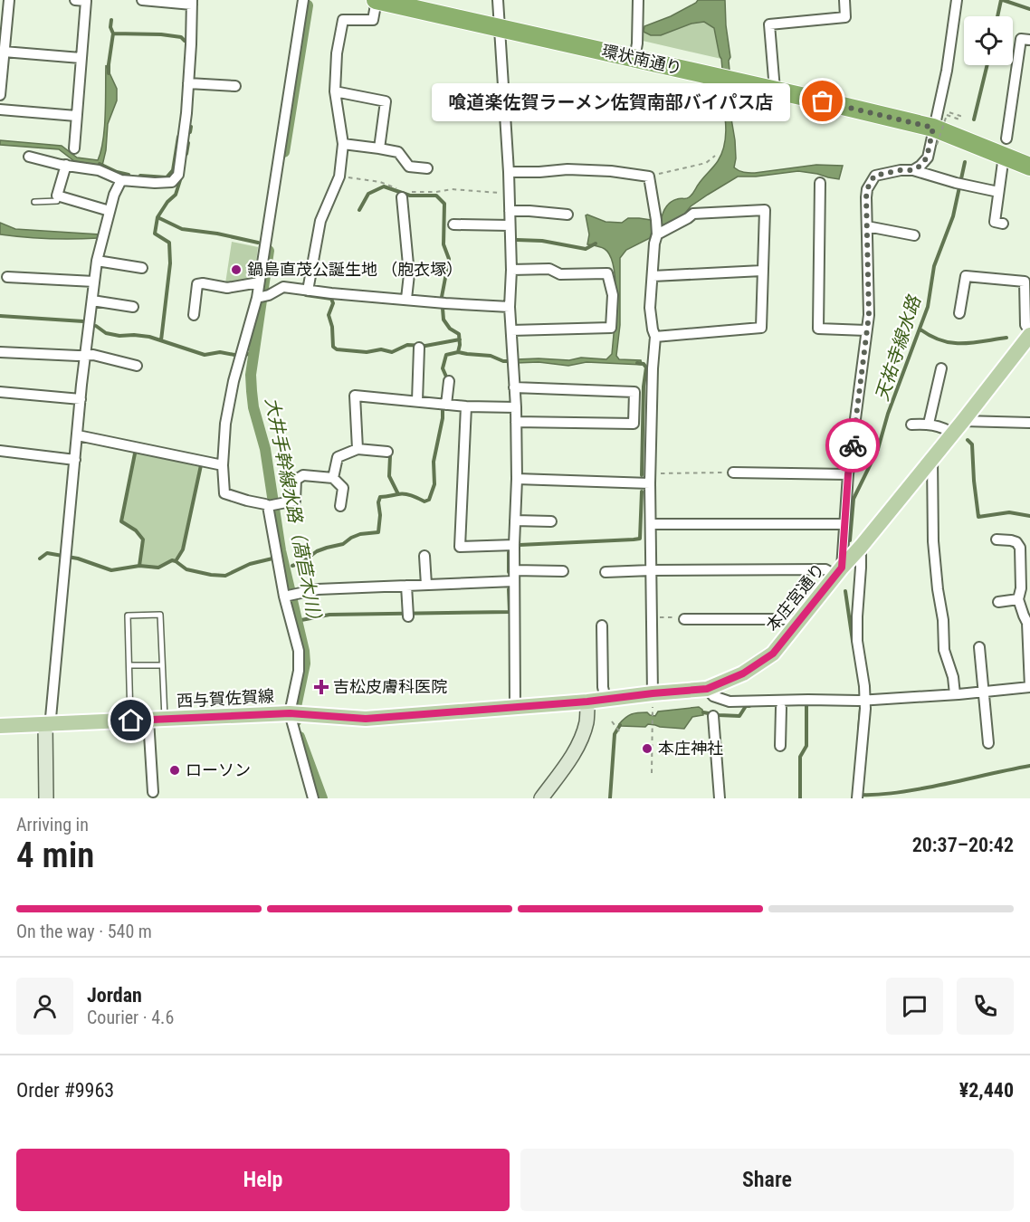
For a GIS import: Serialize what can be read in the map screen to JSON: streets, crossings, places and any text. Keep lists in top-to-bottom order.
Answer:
{
  "streets": {
    "highway": ["環状南通り"],
    "main road": ["本庄宮通り", "西与賀佐賀線"]
  },
  "water": ["天祐寺線水路", "大井手幹線水路（萵苣木川）"],
  "places": {
    "other": [
      "喰道楽佐賀ラーメン佐賀南部バイパス店",
      "鍋島直茂公誕生地 （胞衣塚）",
      "本庄神社",
      "ローソン"
    ],
    "health": ["吉松皮膚科医院"]
  },
  "page": {
    "bubble": "喰道楽佐賀ラーメン佐賀南部バイパス店",
    "heading": ["4 min", "Arriving in", "20:37–20:42"],
    "panel": [
      "Jordan",
      "Courier · 4.6",
      "Order #9963",
      "¥2,440"
    ],
    "bar": "On the way · 540 m",
    "buttons": ["Help", "Share"]
  }
}
